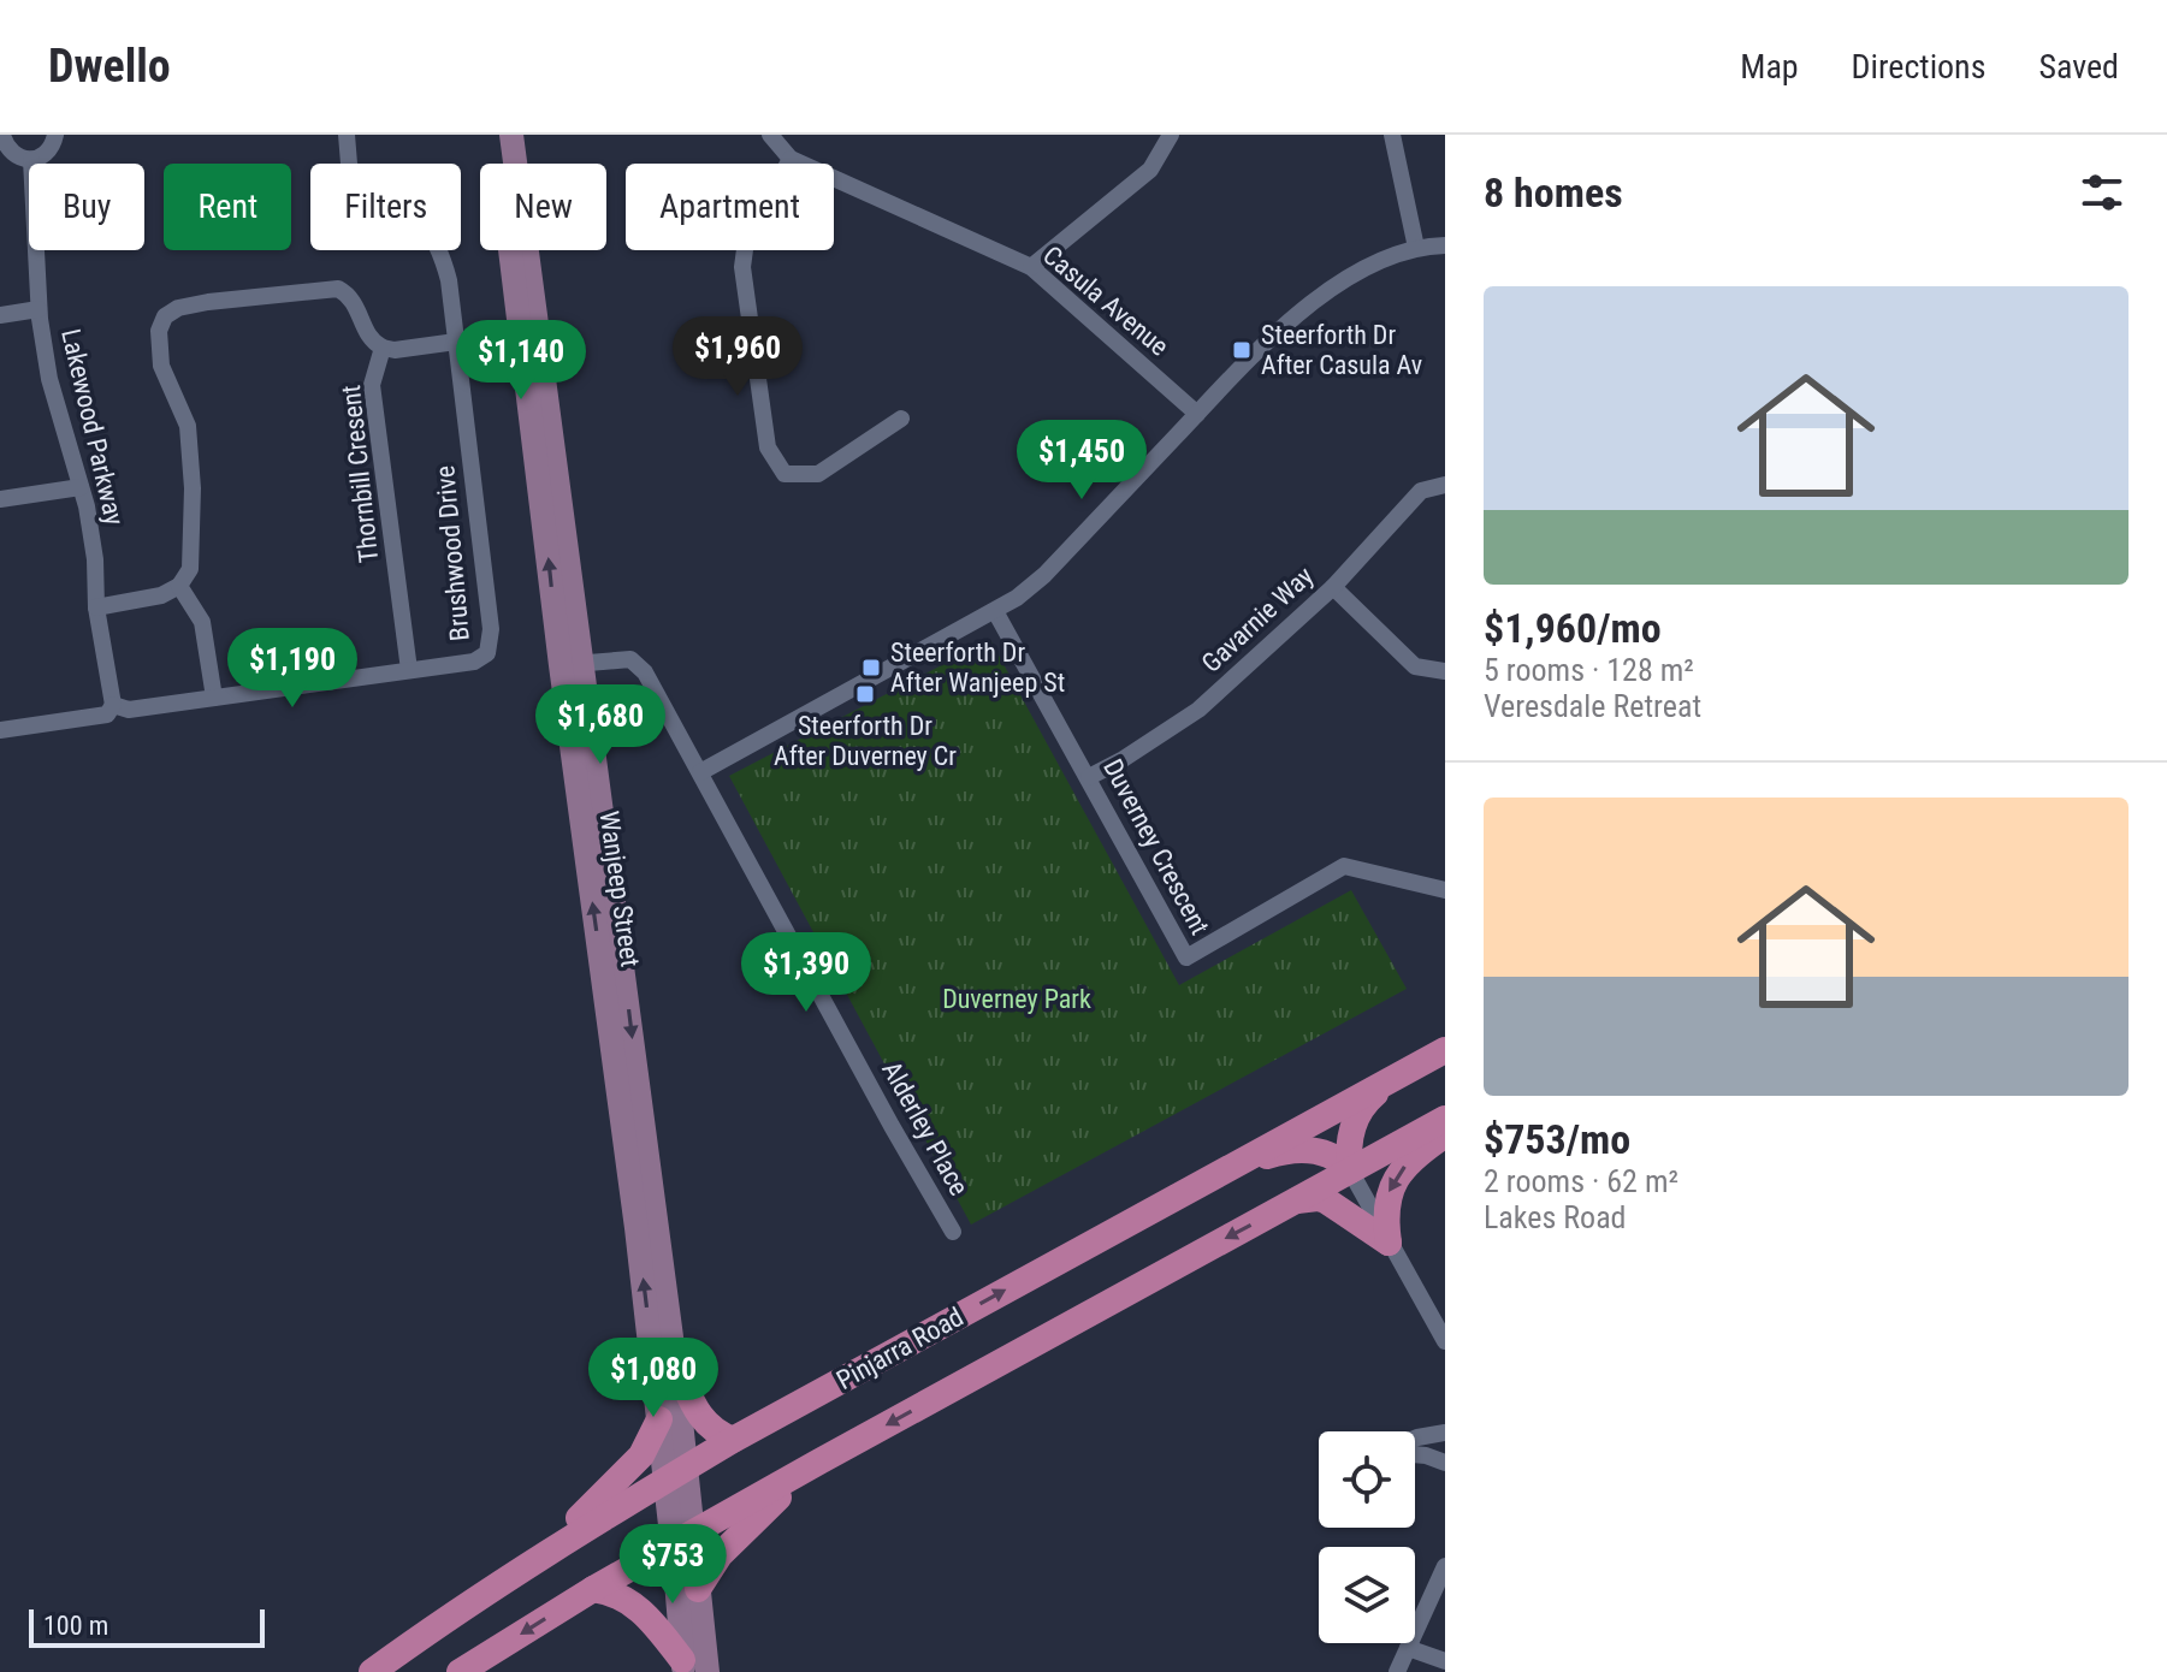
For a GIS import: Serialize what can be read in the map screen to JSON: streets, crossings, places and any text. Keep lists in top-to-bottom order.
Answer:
{
  "streets": {
    "main road": ["Wanjeep Street", "Pinjarra Road"],
    "street": [
      "Casula Avenue",
      "Lakewood Parkway",
      "Thornbill Cresent",
      "Brushwood Drive",
      "Gavarnie Way",
      "Duverney Crescent",
      "Alderley Place"
    ]
  },
  "crossings": [
    ["Thornbill Cresent", "Brushwood Drive"],
    ["Gavarnie Way", "Duverney Crescent"],
    ["Wanjeep Street", "Alderley Place"],
    ["Wanjeep Street", "Pinjarra Road"]
  ],
  "parks": ["Duverney Park"],
  "places": {
    "transit": ["Steerforth Dr After Casula Av", "Steerforth Dr After Wanjeep St", "Steerforth Dr After Duverney Cr"]
  },
  "scale_bar": "100 m",
  "page": {
    "header": "Dwello",
    "nav": ["Map", "Directions", "Saved"],
    "heading": "8 homes",
    "chip": [
      "Buy",
      "Rent",
      "Filters",
      "New",
      "Apartment"
    ],
    "list": [
      {
        "name": "$1,960/mo",
        "note": "5 rooms · 128 m² · Veresdale Retreat"
      },
      {
        "name": "$753/mo",
        "note": "2 rooms · 62 m² · Lakes Road"
      }
    ],
    "price": [
      "$1,960",
      "$1,140",
      "$1,450",
      "$1,190",
      "$1,680",
      "$1,390",
      "$1,080",
      "$753"
    ],
    "scale": "100 m"
  }
}
